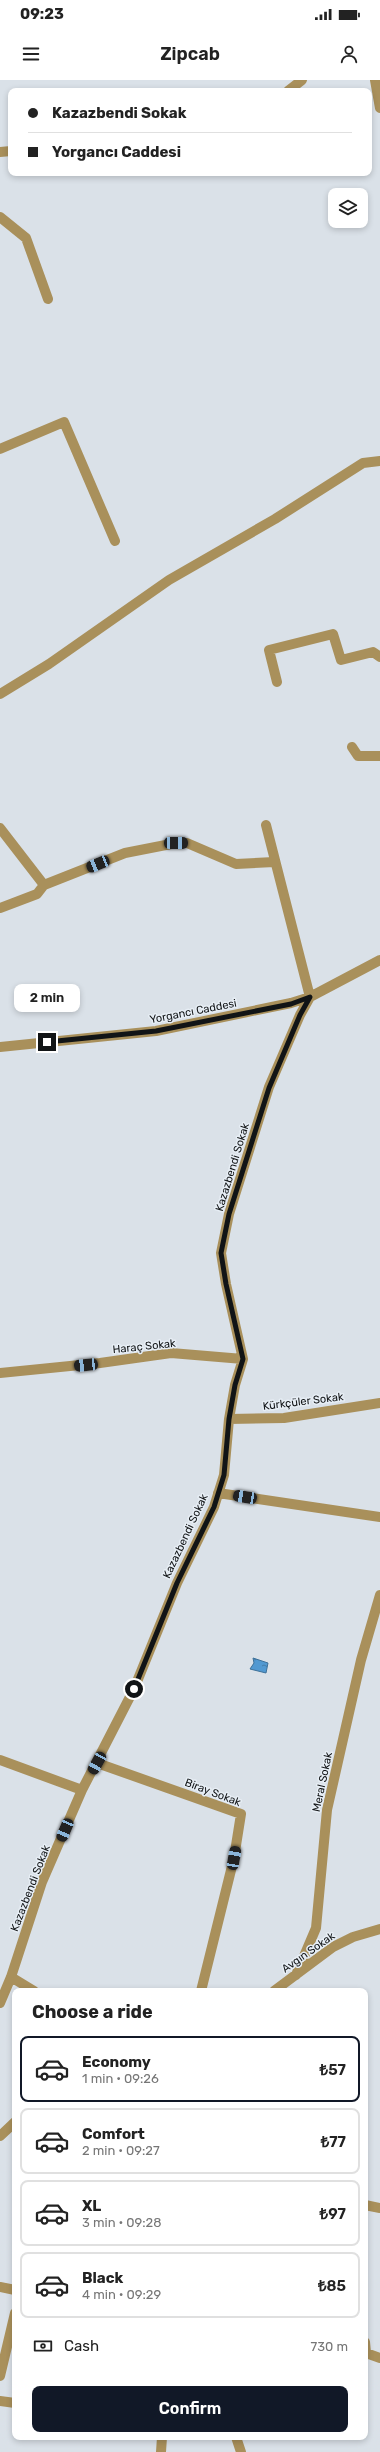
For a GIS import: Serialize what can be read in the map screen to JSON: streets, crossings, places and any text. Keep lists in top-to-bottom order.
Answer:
{
  "streets": {
    "street": [
      "Yorgancı Caddesi",
      "Kazazbendi Sokak",
      "Haraç Sokak",
      "Kürkçüler Sokak",
      "Meral Sokak",
      "Biray Sokak",
      "Avgın Sokak"
    ]
  },
  "crossings": [
    ["Yorgancı Caddesi", "Kazazbendi Sokak"],
    ["Kazazbendi Sokak", "Haraç Sokak"],
    ["Kazazbendi Sokak", "Kürkçüler Sokak"],
    ["Kazazbendi Sokak", "Biray Sokak"],
    ["Meral Sokak", "Avgın Sokak"]
  ],
  "page": {
    "status": "09:23",
    "header": "Zipcab",
    "banner": ["Kazazbendi Sokak", "Yorgancı Caddesi"],
    "bubble": "2 min",
    "heading": "Choose a ride",
    "list": [
      {
        "name": "Economy",
        "note": "1 min · 09:26",
        "value": "₺57"
      },
      {
        "name": "Comfort",
        "note": "2 min · 09:27",
        "value": "₺77"
      },
      {
        "name": "XL",
        "note": "3 min · 09:28",
        "value": "₺97"
      },
      {
        "name": "Black",
        "note": "4 min · 09:29",
        "value": "₺85"
      }
    ],
    "pay": ["Cash", "730 m"],
    "buttons": "Confirm"
  }
}
